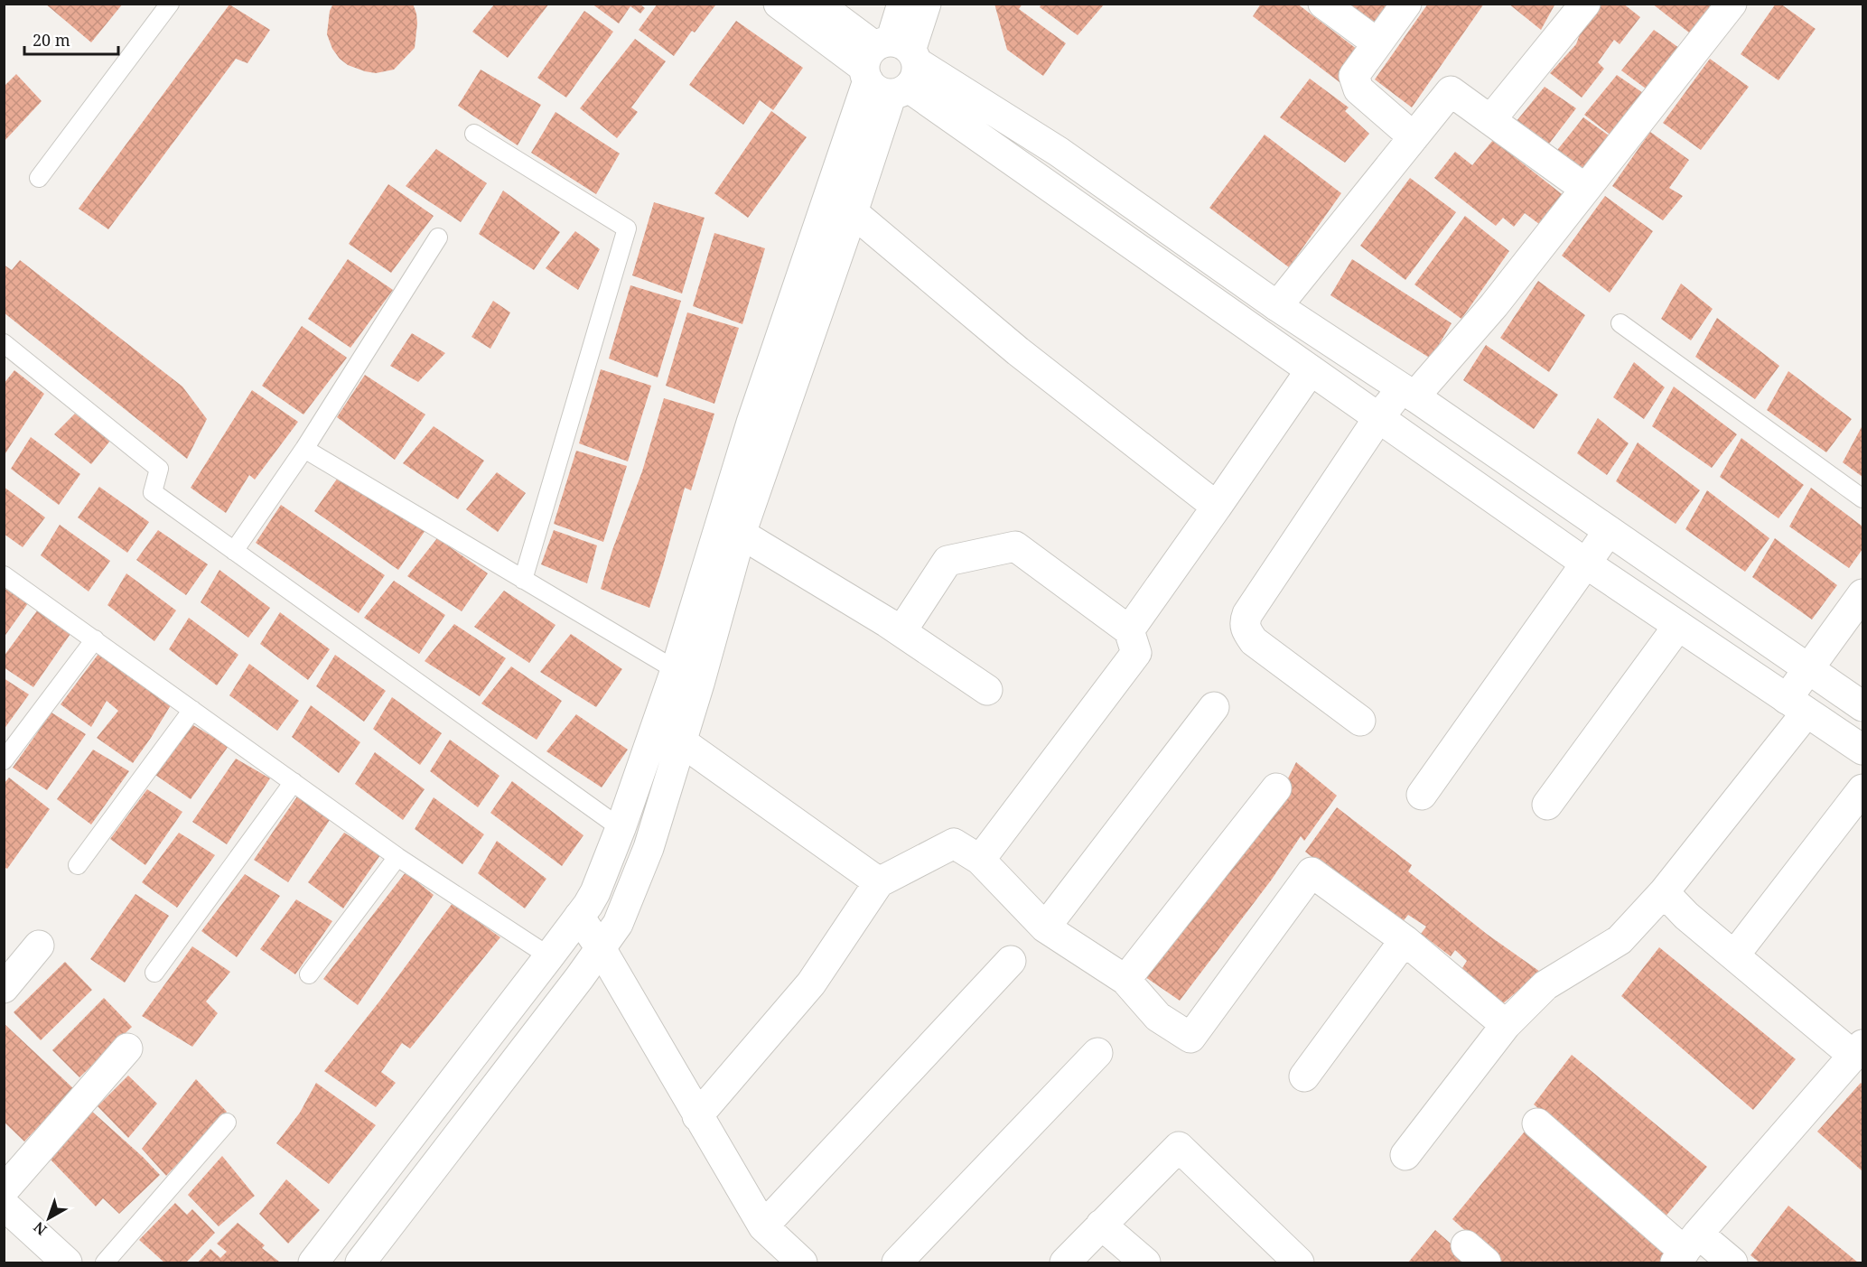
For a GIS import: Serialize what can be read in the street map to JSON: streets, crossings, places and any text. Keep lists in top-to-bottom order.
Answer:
{
  "scale_bar": "20 m",
  "north": "bottom left"
}
